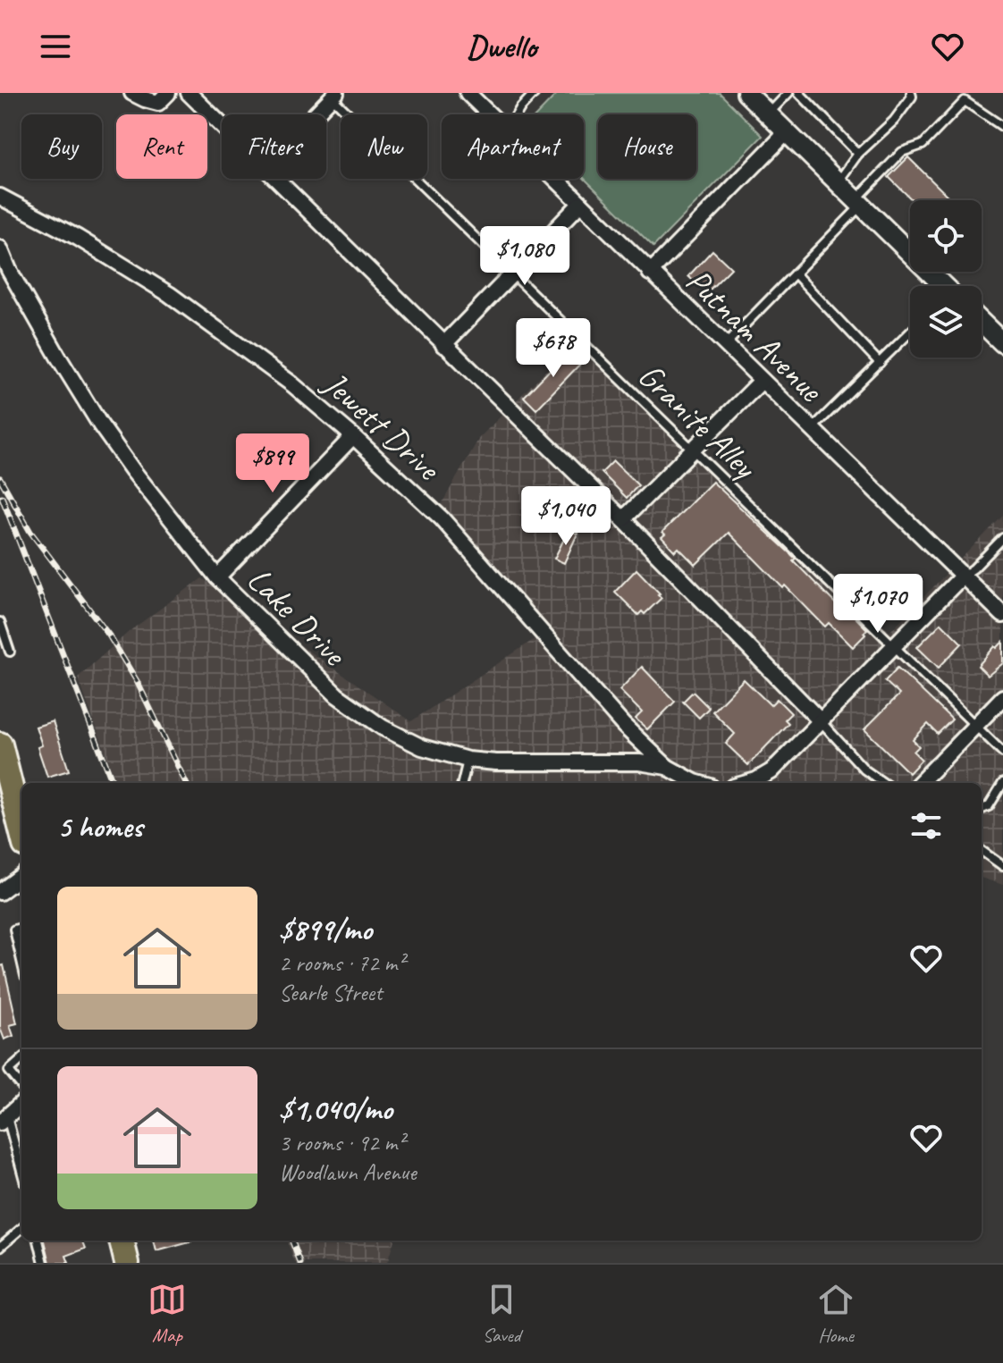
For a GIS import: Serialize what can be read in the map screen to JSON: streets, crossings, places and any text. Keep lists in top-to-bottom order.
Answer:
{
  "streets": {
    "street": ["Putnam Avenue", "Jewett Drive", "Lake Drive"],
    "lane": ["Granite Alley"]
  },
  "crossings": [
    ["Jewett Drive", "Lake Drive"]
  ],
  "page": {
    "header": "Dwello",
    "chip": [
      "Buy",
      "Rent",
      "Filters",
      "New",
      "Apartment",
      "House"
    ],
    "price": [
      "$1,080",
      "$678",
      "$899",
      "$1,040",
      "$1,070"
    ],
    "heading": "5 homes",
    "list": [
      {
        "name": "$899/mo",
        "note": "2 rooms · 72 m² · Searle Street"
      },
      {
        "name": "$1,040/mo",
        "note": "3 rooms · 92 m² · Woodlawn Avenue"
      }
    ],
    "tabs": ["Map", "Saved", "Home"]
  }
}
